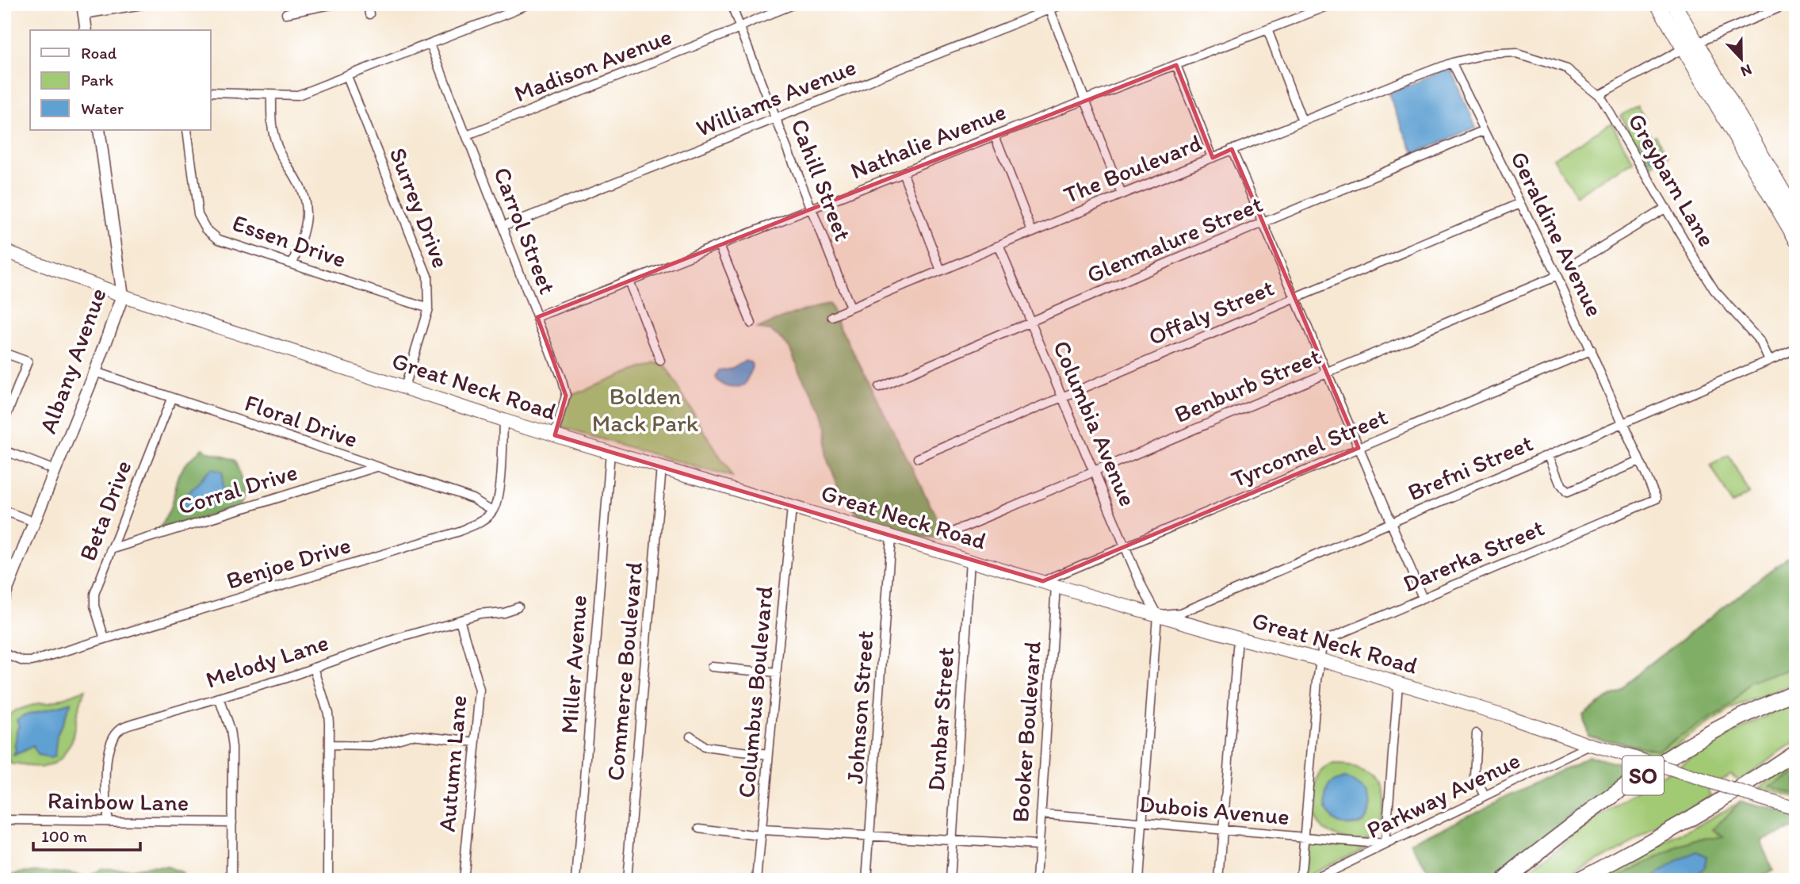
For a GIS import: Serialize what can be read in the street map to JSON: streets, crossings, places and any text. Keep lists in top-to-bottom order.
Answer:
{
  "streets": {
    "highway": ["SO"],
    "main road": ["Great Neck Road"],
    "street": [
      "Madison Avenue",
      "Williams Avenue",
      "Nathalie Avenue",
      "The Boulevard",
      "Cahill Street",
      "Greybarn Lane",
      "Surrey Drive",
      "Carrol Street",
      "Geraldine Avenue",
      "Glenmalure Street",
      "Essen Drive",
      "Offaly Street",
      "Albany Avenue",
      "Benburb Street",
      "Floral Drive",
      "Columbia Avenue",
      "Tyrconnel Street",
      "Brefni Street",
      "Corral Drive",
      "Beta Drive",
      "Darerka Street",
      "Benjoe Drive",
      "Melody Lane",
      "Miller Avenue",
      "Commerce Boulevard",
      "Columbus Boulevard",
      "Johnson Street",
      "Dunbar Street",
      "Booker Boulevard",
      "Autumn Lane",
      "Parkway Avenue",
      "Rainbow Lane",
      "Dubois Avenue"
    ]
  },
  "crossings": [
    ["Madison Avenue", "Cahill Street"],
    ["Madison Avenue", "Carrol Street"],
    ["Williams Avenue", "Cahill Street"],
    ["Williams Avenue", "Carrol Street"],
    ["Nathalie Avenue", "Cahill Street"],
    ["Nathalie Avenue", "Carrol Street"],
    ["The Boulevard", "Cahill Street"],
    ["The Boulevard", "Greybarn Lane"],
    ["The Boulevard", "Geraldine Avenue"],
    ["The Boulevard", "Columbia Avenue"],
    ["Greybarn Lane", "Brefni Street"],
    ["Surrey Drive", "Essen Drive"],
    ["Surrey Drive", "Great Neck Road"],
    ["Carrol Street", "Great Neck Road"],
    ["Geraldine Avenue", "Glenmalure Street"],
    ["Geraldine Avenue", "Offaly Street"],
    ["Geraldine Avenue", "Benburb Street"],
    ["Geraldine Avenue", "Tyrconnel Street"],
    ["Geraldine Avenue", "Brefni Street"],
    ["Geraldine Avenue", "Darerka Street"],
    ["Glenmalure Street", "Columbia Avenue"],
    ["Offaly Street", "Columbia Avenue"],
    ["Albany Avenue", "Great Neck Road"],
    ["Albany Avenue", "Floral Drive"],
    ["Benburb Street", "Columbia Avenue"],
    ["Great Neck Road", "Columbia Avenue"],
    ["Great Neck Road", "Tyrconnel Street"],
    ["Great Neck Road", "Brefni Street"],
    ["Great Neck Road", "Darerka Street"],
    ["Great Neck Road", "Miller Avenue"],
    ["Great Neck Road", "Commerce Boulevard"],
    ["Great Neck Road", "Columbus Boulevard"],
    ["Great Neck Road", "Johnson Street"],
    ["Great Neck Road", "Dunbar Street"],
    ["Great Neck Road", "Booker Boulevard"],
    ["Great Neck Road", "Parkway Avenue"],
    ["Floral Drive", "Corral Drive"],
    ["Floral Drive", "Beta Drive"],
    ["Floral Drive", "Benjoe Drive"],
    ["Columbia Avenue", "Tyrconnel Street"],
    ["Columbia Avenue", "Brefni Street"],
    ["Corral Drive", "Beta Drive"],
    ["Beta Drive", "Benjoe Drive"],
    ["Melody Lane", "Autumn Lane"],
    ["Melody Lane", "Rainbow Lane"],
    ["Booker Boulevard", "Dubois Avenue"],
    ["Parkway Avenue", "Dubois Avenue"]
  ],
  "parks": ["Bolden Mack Park"],
  "legend": ["Road", "Park", "Water"],
  "scale_bar": "100 m",
  "north": "bottom"
}
